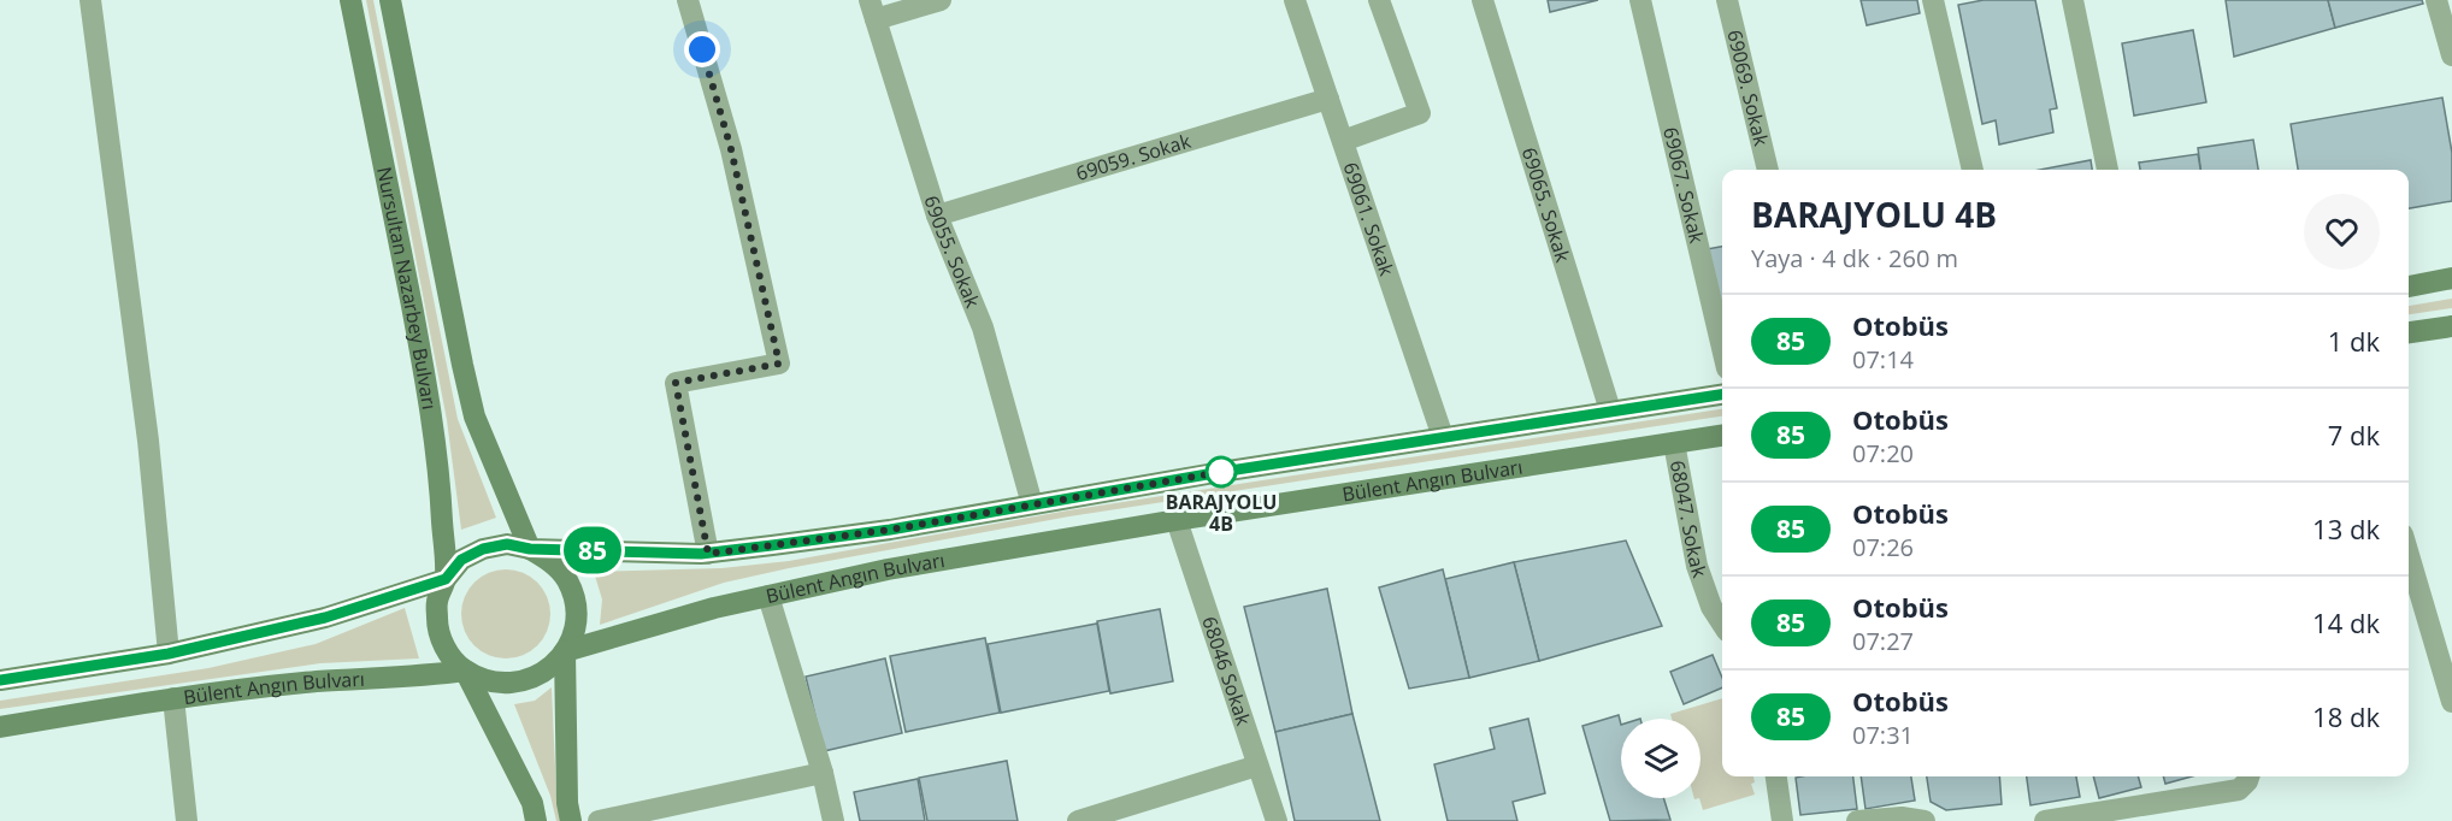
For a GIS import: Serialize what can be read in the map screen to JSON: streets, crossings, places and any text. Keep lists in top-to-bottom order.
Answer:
{
  "streets": {
    "main road": ["Nursultan Nazarbey Bulvarı", "Bülent Angın Bulvarı"],
    "street": [
      "69069. Sokak",
      "69059. Sokak",
      "69067. Sokak",
      "69065. Sokak",
      "69061. Sokak",
      "69055. Sokak",
      "68047. Sokak",
      "68046 Sokak"
    ]
  },
  "crossings": [
    ["69059. Sokak", "69061. Sokak"],
    ["69059. Sokak", "69055. Sokak"],
    ["69065. Sokak", "Bülent Angın Bulvarı"],
    ["69061. Sokak", "Bülent Angın Bulvarı"],
    ["69055. Sokak", "Bülent Angın Bulvarı"],
    ["Nursultan Nazarbey Bulvarı", "Bülent Angın Bulvarı"],
    ["Bülent Angın Bulvarı", "68047. Sokak"],
    ["Bülent Angın Bulvarı", "68046 Sokak"]
  ],
  "places": ["BARAJYOLU 4B"],
  "lines": ["bus line 85"],
  "page": {
    "on_map": "85",
    "heading": ["BARAJYOLU 4B", "Yaya · 4 dk · 260 m"],
    "list": [
      {
        "mark": "85",
        "name": "Otobüs",
        "note": "07:14",
        "value": "1 dk"
      },
      {
        "mark": "85",
        "name": "Otobüs",
        "note": "07:20",
        "value": "7 dk"
      },
      {
        "mark": "85",
        "name": "Otobüs",
        "note": "07:26",
        "value": "13 dk"
      },
      {
        "mark": "85",
        "name": "Otobüs",
        "note": "07:27",
        "value": "14 dk"
      },
      {
        "mark": "85",
        "name": "Otobüs",
        "note": "07:31",
        "value": "18 dk"
      }
    ]
  }
}
